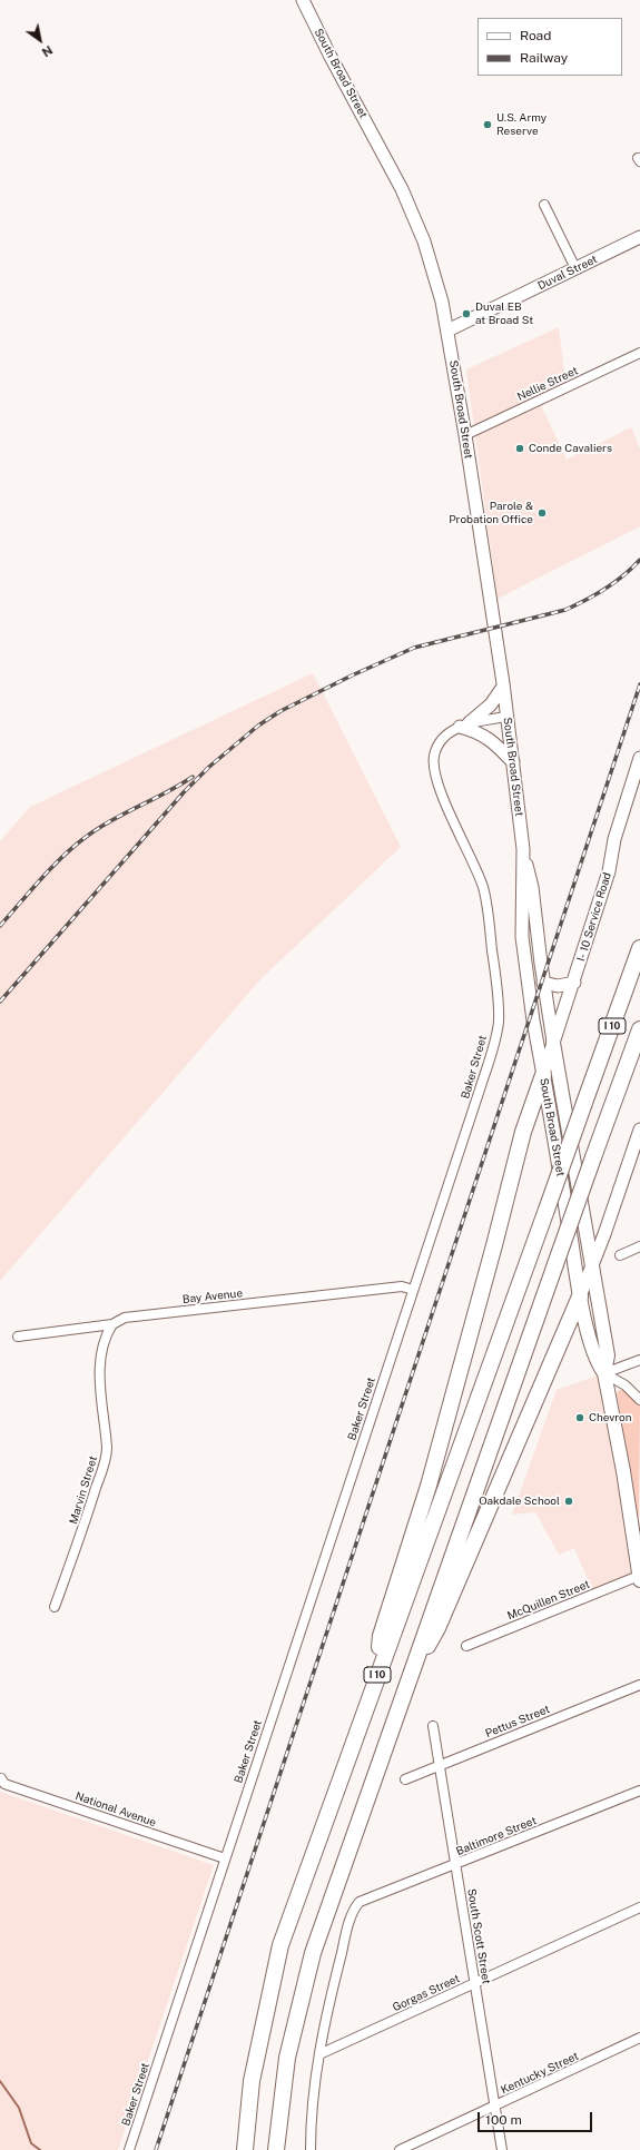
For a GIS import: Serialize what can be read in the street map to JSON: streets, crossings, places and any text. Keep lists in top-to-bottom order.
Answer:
{
  "streets": {
    "highway": ["I 10"],
    "main road": ["South Broad Street"],
    "street": [
      "Duval Street",
      "Nellie Street",
      "I- 10 Service Road",
      "Baker Street",
      "Bay Avenue",
      "Marvin Street",
      "McQuillen Street",
      "Pettus Street",
      "National Avenue",
      "Baltimore Street",
      "South Scott Street",
      "Gorgas Street",
      "Kentucky Street"
    ]
  },
  "crossings": [
    ["South Broad Street", "Duval Street"],
    ["South Broad Street", "Nellie Street"],
    ["South Broad Street", "I- 10 Service Road"],
    ["South Broad Street", "Baker Street"],
    ["South Broad Street", "McQuillen Street"],
    ["Baker Street", "Bay Avenue"],
    ["Baker Street", "National Avenue"],
    ["Bay Avenue", "Marvin Street"],
    ["Pettus Street", "South Scott Street"],
    ["Baltimore Street", "South Scott Street"],
    ["Baltimore Street", "Gorgas Street"],
    ["South Scott Street", "Gorgas Street"],
    ["South Scott Street", "Kentucky Street"]
  ],
  "places": [
    "U.S. Army Reserve",
    "Duval EB at Broad St",
    "Conde Cavaliers",
    "Parole & Probation Office",
    "Chevron",
    "Oakdale School"
  ],
  "legend": ["Road", "Railway"],
  "scale_bar": "100 m",
  "north": "bottom right"
}
